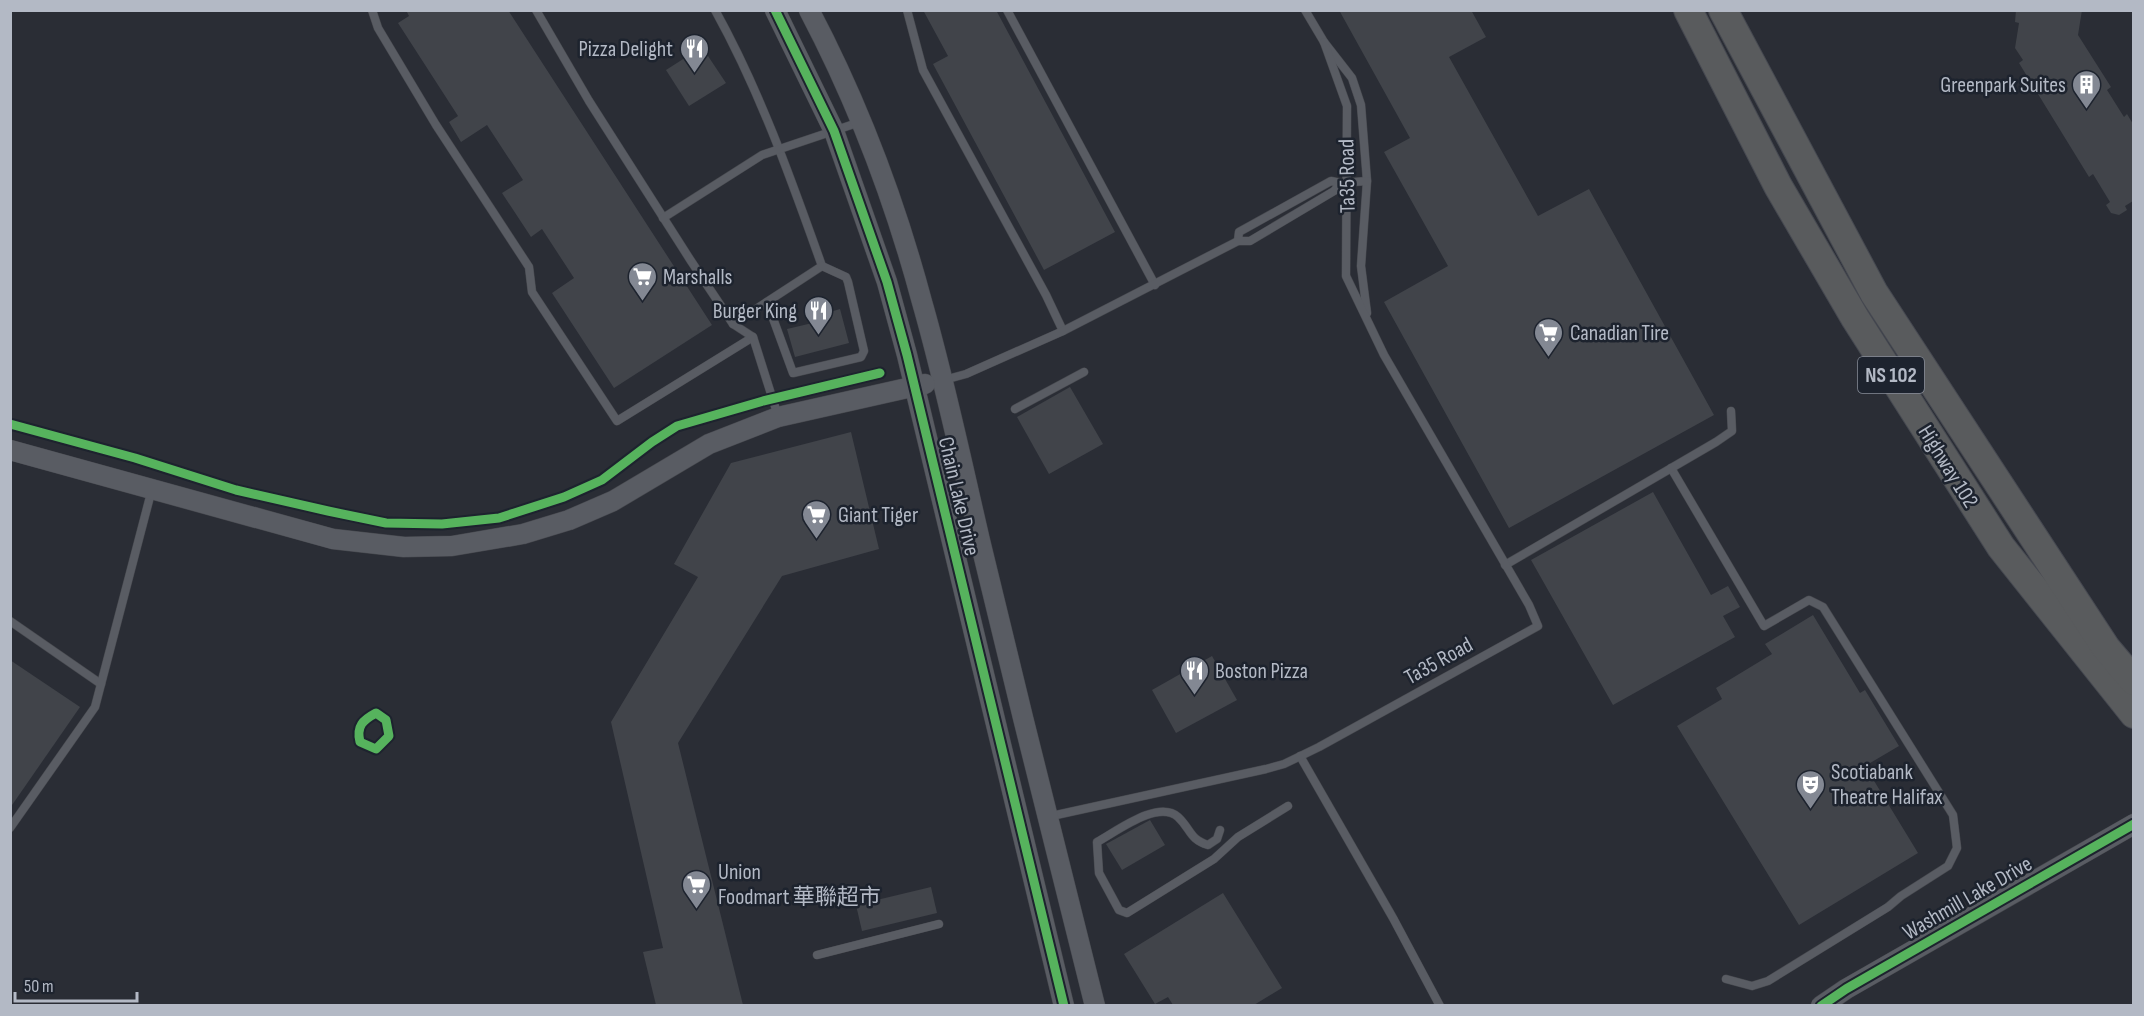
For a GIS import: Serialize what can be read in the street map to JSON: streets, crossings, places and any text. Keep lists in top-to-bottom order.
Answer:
{
  "streets": {
    "highway": ["NS 102", "Highway 102"],
    "street": ["Chain Lake Drive", "Washmill Lake Drive"],
    "lane": ["Ta35 Road"]
  },
  "places": {
    "restaurant": ["Pizza Delight", "Burger King", "Boston Pizza"],
    "building": ["Greenpark Suites"],
    "supermarket": [
      "Marshalls",
      "Canadian Tire",
      "Giant Tiger",
      "Union Foodmart 華聯超市"
    ],
    "theatre": ["Scotiabank Theatre Halifax"]
  },
  "scale_bar": "50 m"
}
